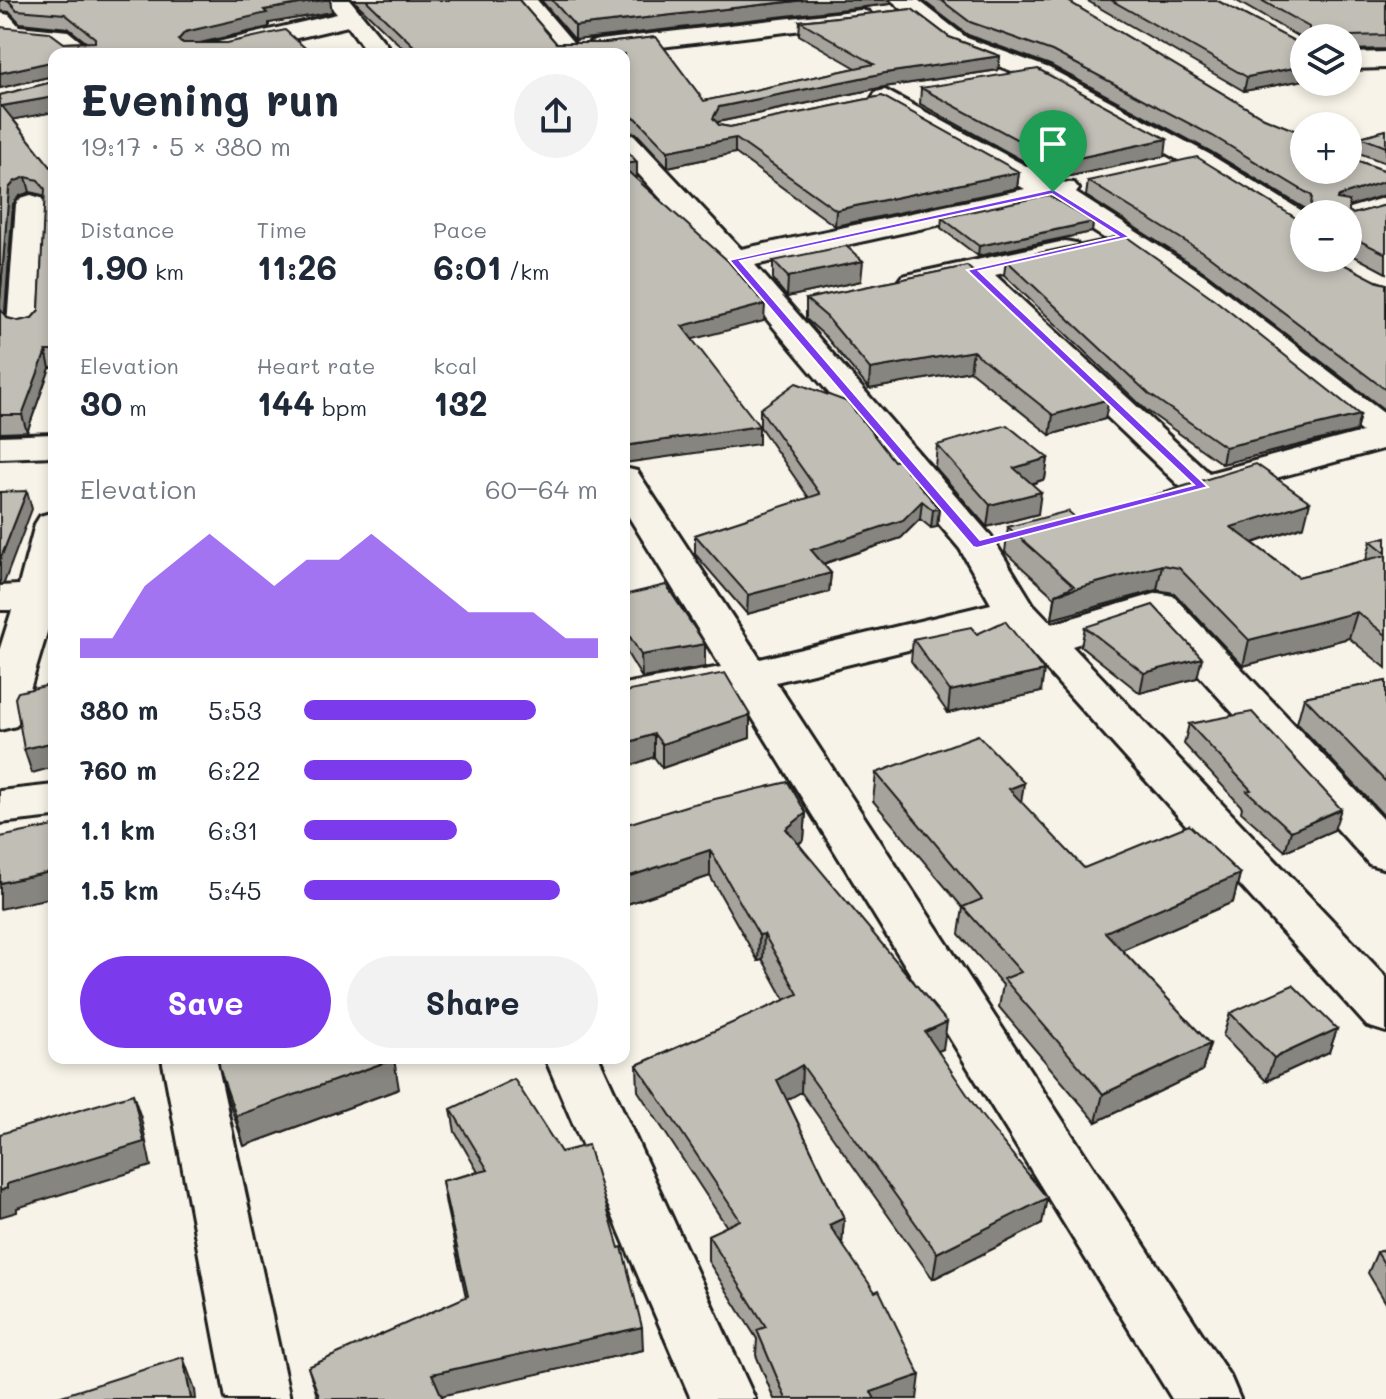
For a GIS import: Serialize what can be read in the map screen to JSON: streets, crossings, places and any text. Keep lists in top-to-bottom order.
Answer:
{
  "page": {
    "map_buttons": ["+", "−"],
    "heading": ["Evening run", "19:17 · 5 × 380 m"],
    "stats": [
      ["Distance", "1.90 km"],
      ["Time", "11:26"],
      ["Pace", "6:01 /km"],
      ["Elevation", "30 m"],
      ["Heart rate", "144 bpm"],
      ["kcal", "132"]
    ],
    "chart": ["Elevation", "60–64 m"],
    "list": [
      {
        "name": "380 m",
        "note": "5:53"
      },
      {
        "name": "760 m",
        "note": "6:22"
      },
      {
        "name": "1.1 km",
        "note": "6:31"
      },
      {
        "name": "1.5 km",
        "note": "5:45"
      }
    ],
    "buttons": ["Save", "Share"]
  }
}
